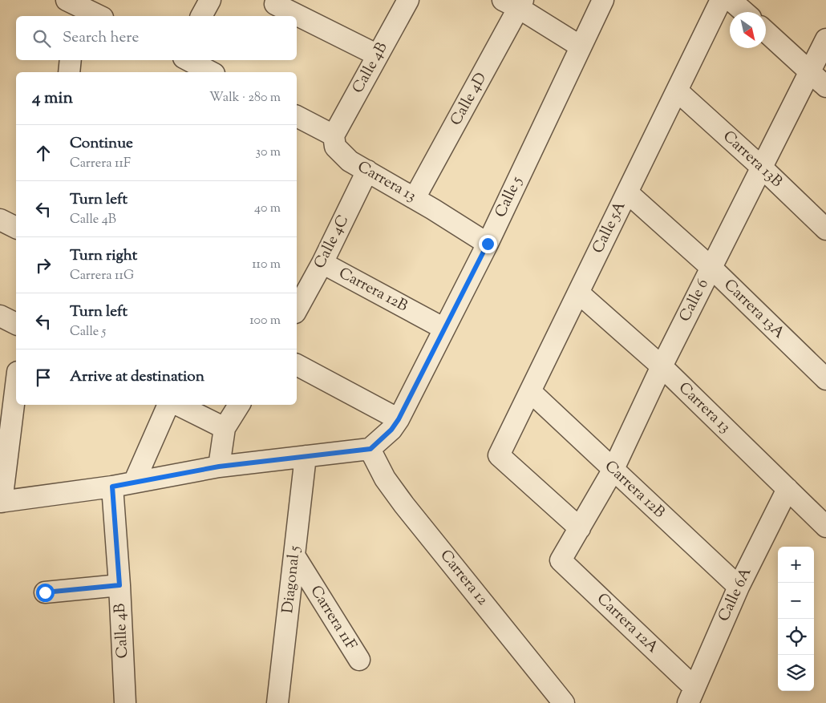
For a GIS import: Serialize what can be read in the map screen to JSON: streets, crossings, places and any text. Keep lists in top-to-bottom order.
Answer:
{
  "streets": {
    "street": [
      "Calle 4B",
      "Calle 4D",
      "Carrera 13B",
      "Carrera 13",
      "Calle 5",
      "Calle 5A",
      "Calle 4C",
      "Carrera 12B",
      "Calle 6",
      "Carrera 13A",
      "Carrera 12",
      "Diagonal 5",
      "Calle 6A",
      "Carrera 11F",
      "Carrera 12A"
    ]
  },
  "crossings": [
    ["Calle 4B", "Carrera 13"],
    ["Calle 4D", "Carrera 13"],
    ["Carrera 13B", "Calle 5A"],
    ["Carrera 13B", "Calle 6"],
    ["Carrera 13", "Calle 5"],
    ["Carrera 13", "Calle 5A"],
    ["Carrera 13", "Calle 4C"],
    ["Carrera 13", "Calle 6"],
    ["Carrera 13", "Calle 6A"],
    ["Calle 5", "Carrera 12B"],
    ["Calle 5", "Carrera 12"],
    ["Calle 5A", "Carrera 12B"],
    ["Calle 5A", "Calle 6"],
    ["Calle 5A", "Carrera 13A"],
    ["Calle 4C", "Carrera 12B"],
    ["Carrera 12B", "Calle 6"],
    ["Carrera 12B", "Calle 6A"],
    ["Calle 6", "Carrera 13A"],
    ["Calle 6", "Carrera 12A"],
    ["Diagonal 5", "Carrera 11F"],
    ["Calle 6A", "Carrera 12A"]
  ],
  "north": "bottom right",
  "page": {
    "search": "Search here",
    "heading": ["4 min", "Walk · 280 m"],
    "list": [
      ["Continue", "Carrera 11F", "30 m"],
      ["Turn left", "Calle 4B", "40 m"],
      ["Turn right", "Carrera 11G", "110 m"],
      ["Turn left", "Calle 5", "100 m"],
      "Arrive at destination"
    ],
    "map_buttons": ["+", "−"]
  }
}
